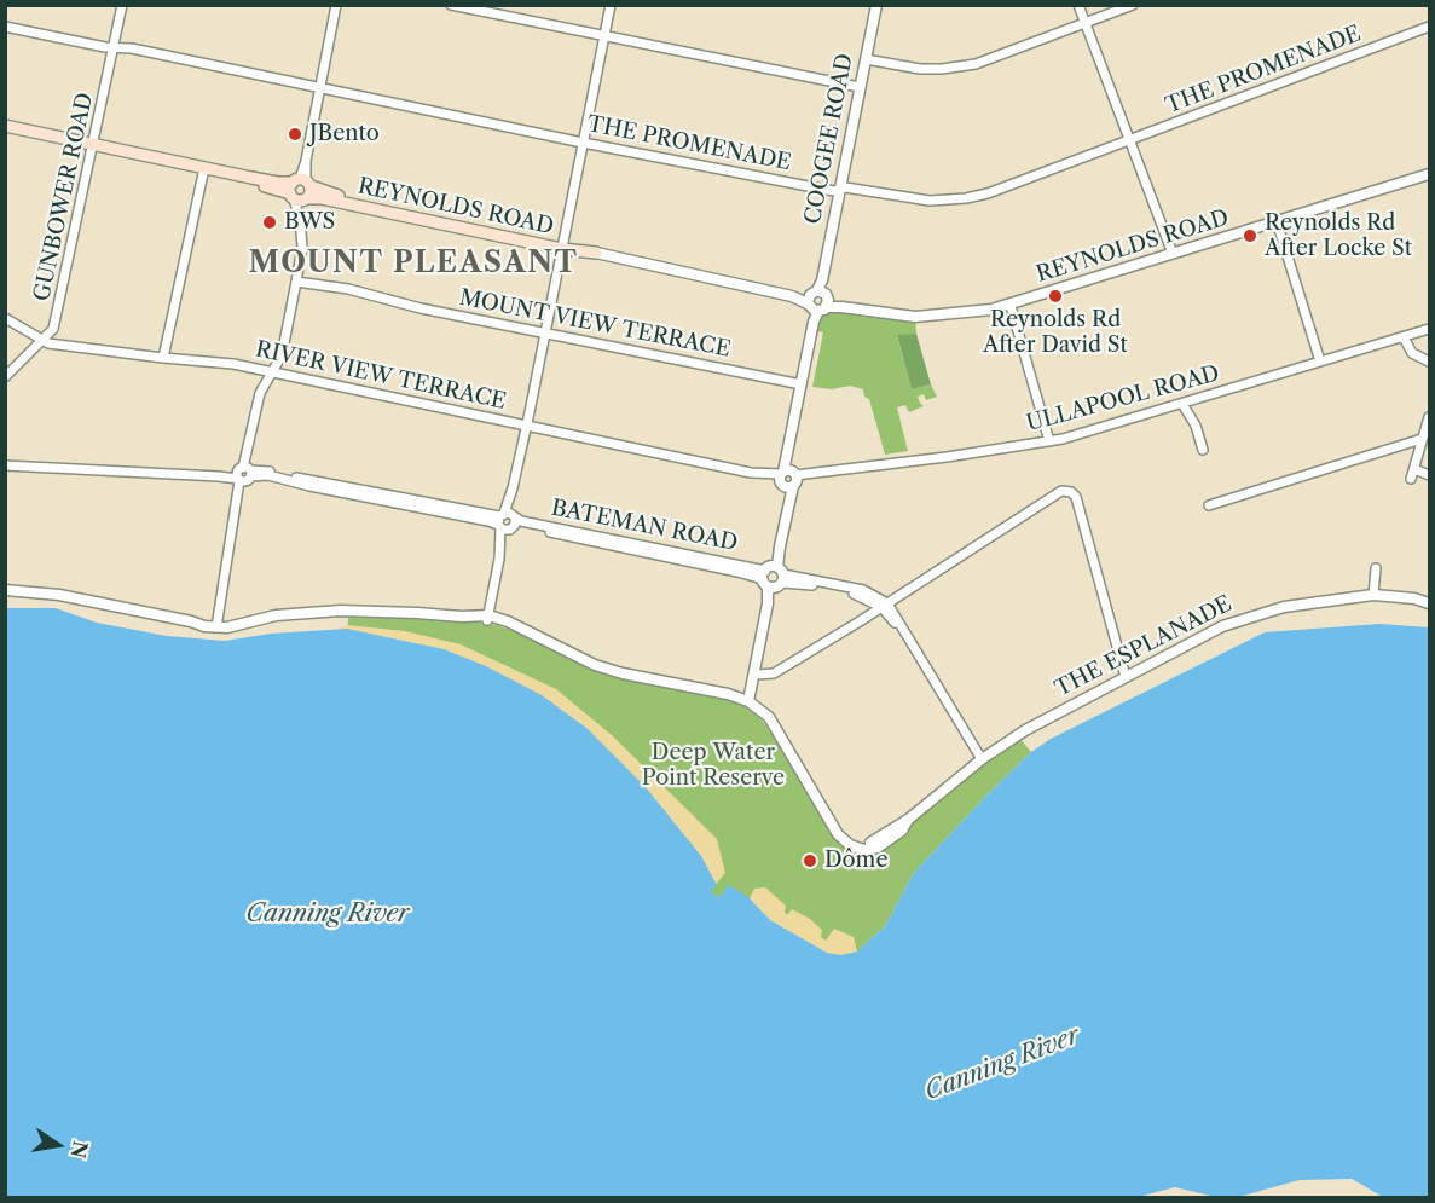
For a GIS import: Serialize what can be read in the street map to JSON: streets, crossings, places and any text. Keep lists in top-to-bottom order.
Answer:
{
  "streets": {
    "main road": ["REYNOLDS ROAD"],
    "street": [
      "THE PROMENADE",
      "COOGEE ROAD",
      "GUNBOWER ROAD",
      "MOUNT VIEW TERRACE",
      "RIVER VIEW TERRACE",
      "ULLAPOOL ROAD",
      "BATEMAN ROAD",
      "THE ESPLANADE"
    ]
  },
  "crossings": [
    ["THE PROMENADE", "COOGEE ROAD"],
    ["THE PROMENADE", "GUNBOWER ROAD"],
    ["COOGEE ROAD", "REYNOLDS ROAD"],
    ["COOGEE ROAD", "MOUNT VIEW TERRACE"],
    ["COOGEE ROAD", "RIVER VIEW TERRACE"],
    ["COOGEE ROAD", "ULLAPOOL ROAD"],
    ["COOGEE ROAD", "BATEMAN ROAD"],
    ["COOGEE ROAD", "THE ESPLANADE"],
    ["GUNBOWER ROAD", "REYNOLDS ROAD"],
    ["GUNBOWER ROAD", "RIVER VIEW TERRACE"],
    ["RIVER VIEW TERRACE", "ULLAPOOL ROAD"],
    ["BATEMAN ROAD", "THE ESPLANADE"]
  ],
  "districts": ["MOUNT PLEASANT"],
  "water": ["Canning River"],
  "parks": ["Deep Water Point Reserve"],
  "places": [
    "JBento",
    "BWS",
    "Reynolds Rd After Locke St",
    "Reynolds Rd After David St",
    "Dôme"
  ],
  "north": "right"
}
